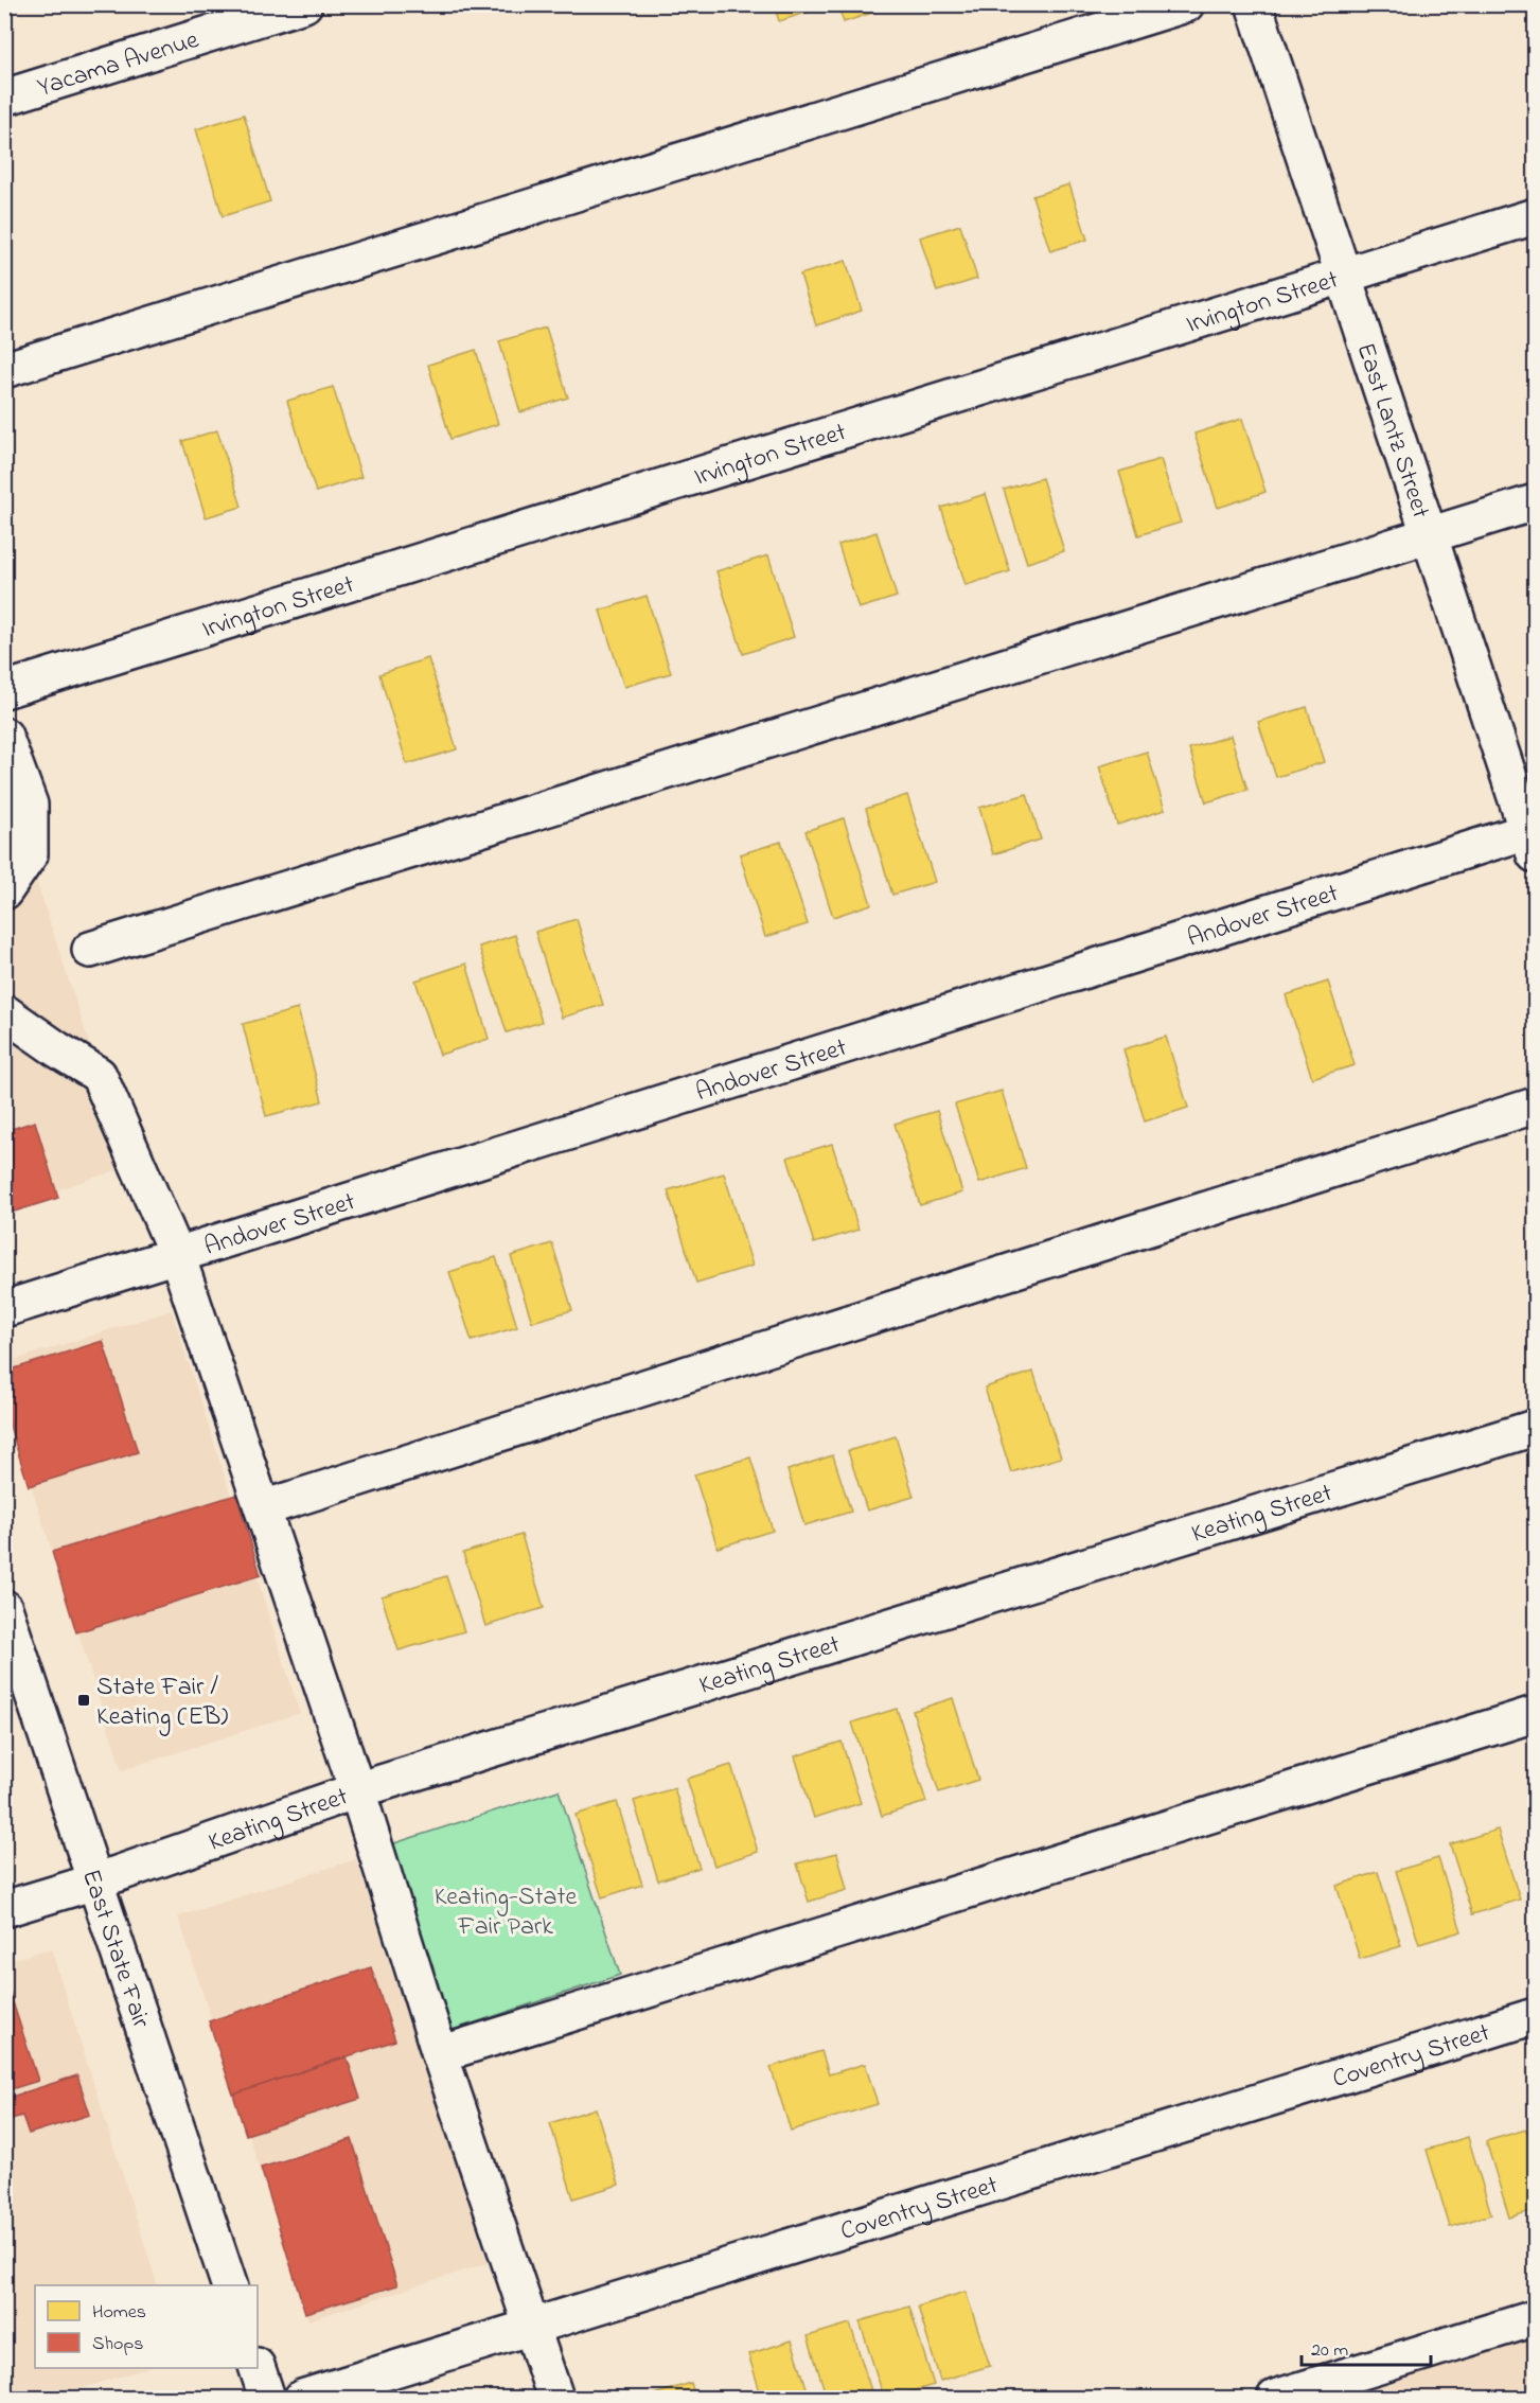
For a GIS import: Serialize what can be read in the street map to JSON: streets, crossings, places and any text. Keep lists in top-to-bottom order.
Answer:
{
  "streets": {
    "street": [
      "Yacama Avenue",
      "Irvington Street",
      "East Lantz Street",
      "Andover Street",
      "Keating Street",
      "East State Fair",
      "Coventry Street"
    ]
  },
  "crossings": [
    ["Irvington Street", "East Lantz Street"],
    ["East Lantz Street", "Andover Street"],
    ["Keating Street", "East State Fair"]
  ],
  "parks": ["Keating-State Fair Park"],
  "places": {
    "transit": ["State Fair / Keating (EB)"]
  },
  "legend": ["Homes", "Shops"],
  "scale_bar": "20 m"
}
